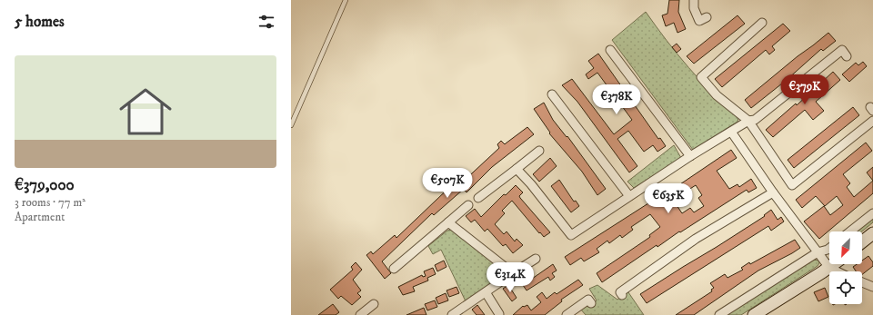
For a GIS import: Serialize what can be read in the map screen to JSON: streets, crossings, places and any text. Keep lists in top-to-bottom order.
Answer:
{
  "north": "bottom left",
  "page": {
    "heading": "5 homes",
    "list": [
      {
        "name": "€379,000",
        "note": "3 rooms · 77 m² · Apartment"
      }
    ],
    "price": [
      "€379K",
      "€378K",
      "€507K",
      "€635K",
      "€314K"
    ]
  }
}
